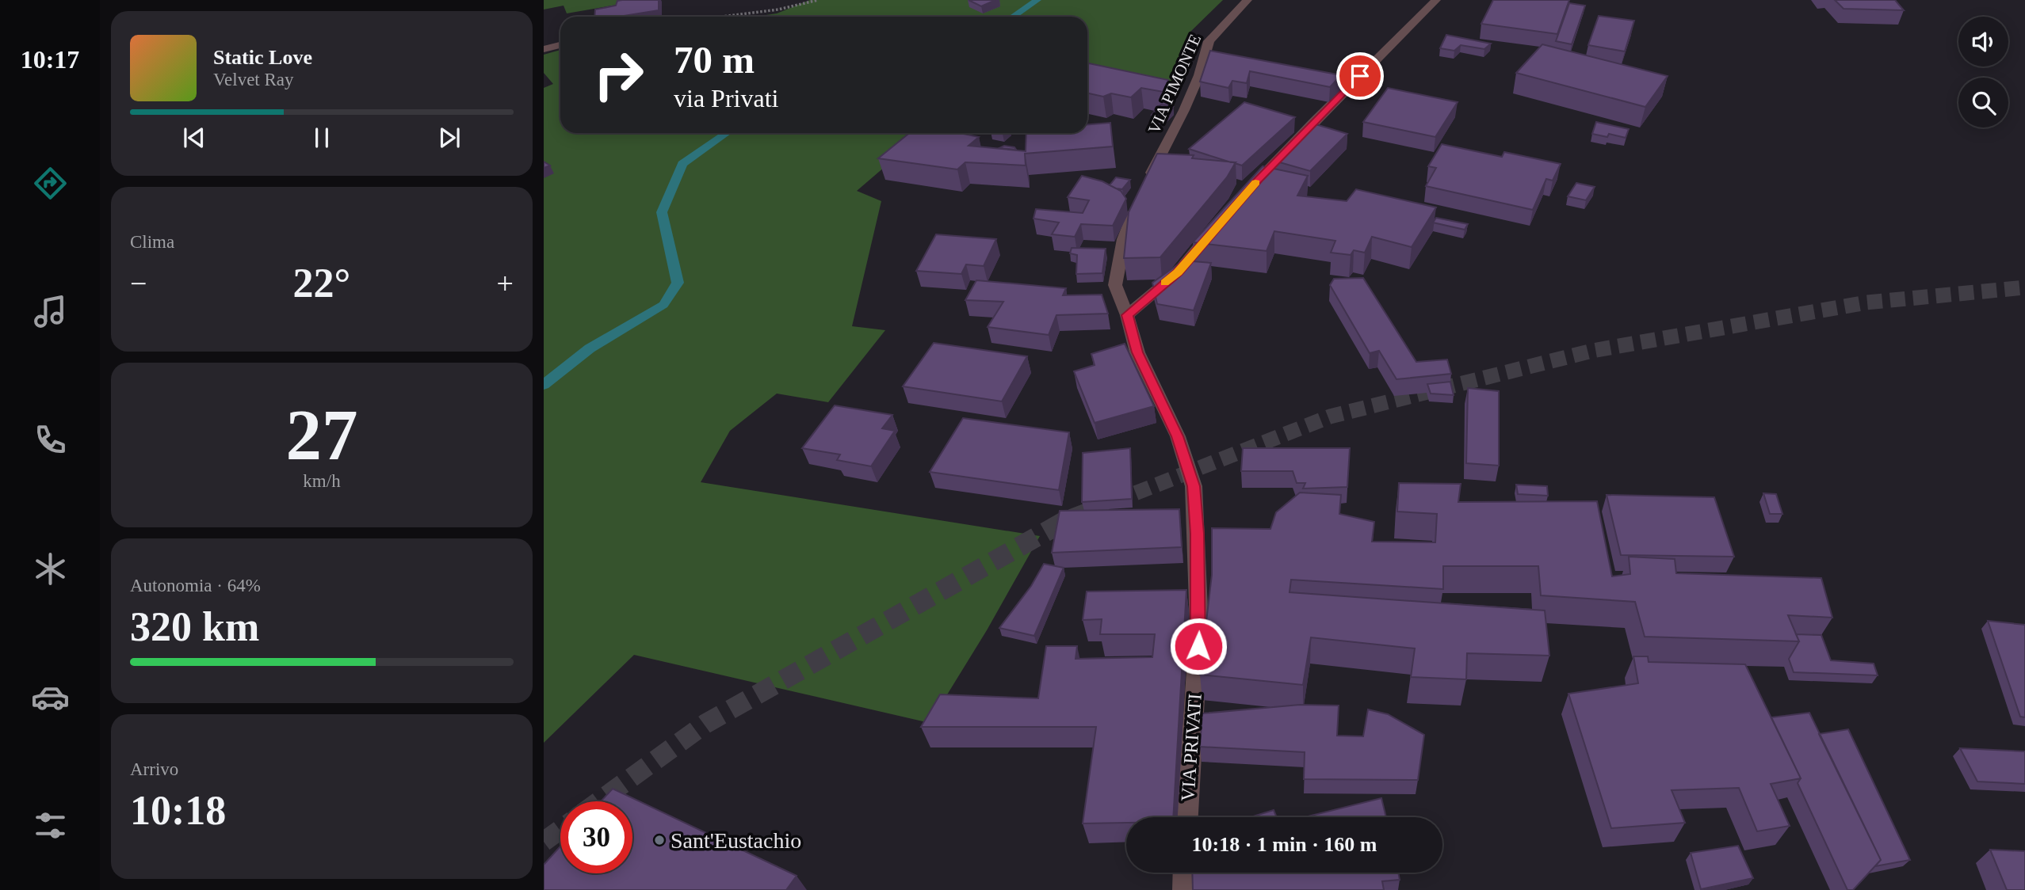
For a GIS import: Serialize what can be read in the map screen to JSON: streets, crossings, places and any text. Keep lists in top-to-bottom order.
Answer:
{
  "streets": {
    "street": ["VIA PIMONTE", "VIA PRIVATI"]
  },
  "crossings": [
    ["VIA PIMONTE", "VIA PRIVATI"]
  ],
  "places": ["Sant'Eustachio"],
  "page": {
    "tabs": "10:17",
    "turn": ["70 m", "via Privati"],
    "song": ["Static Love", "Velvet Ray"],
    "tile": [
      "Clima",
      ["27", "km/h"],
      ["Autonomia · 64%", "320 km"],
      ["Arrivo", "10:18"]
    ],
    "heat": ["−", "22°", "+"],
    "limit": "30",
    "trip": "10:18 · 1 min · 160 m"
  }
}
